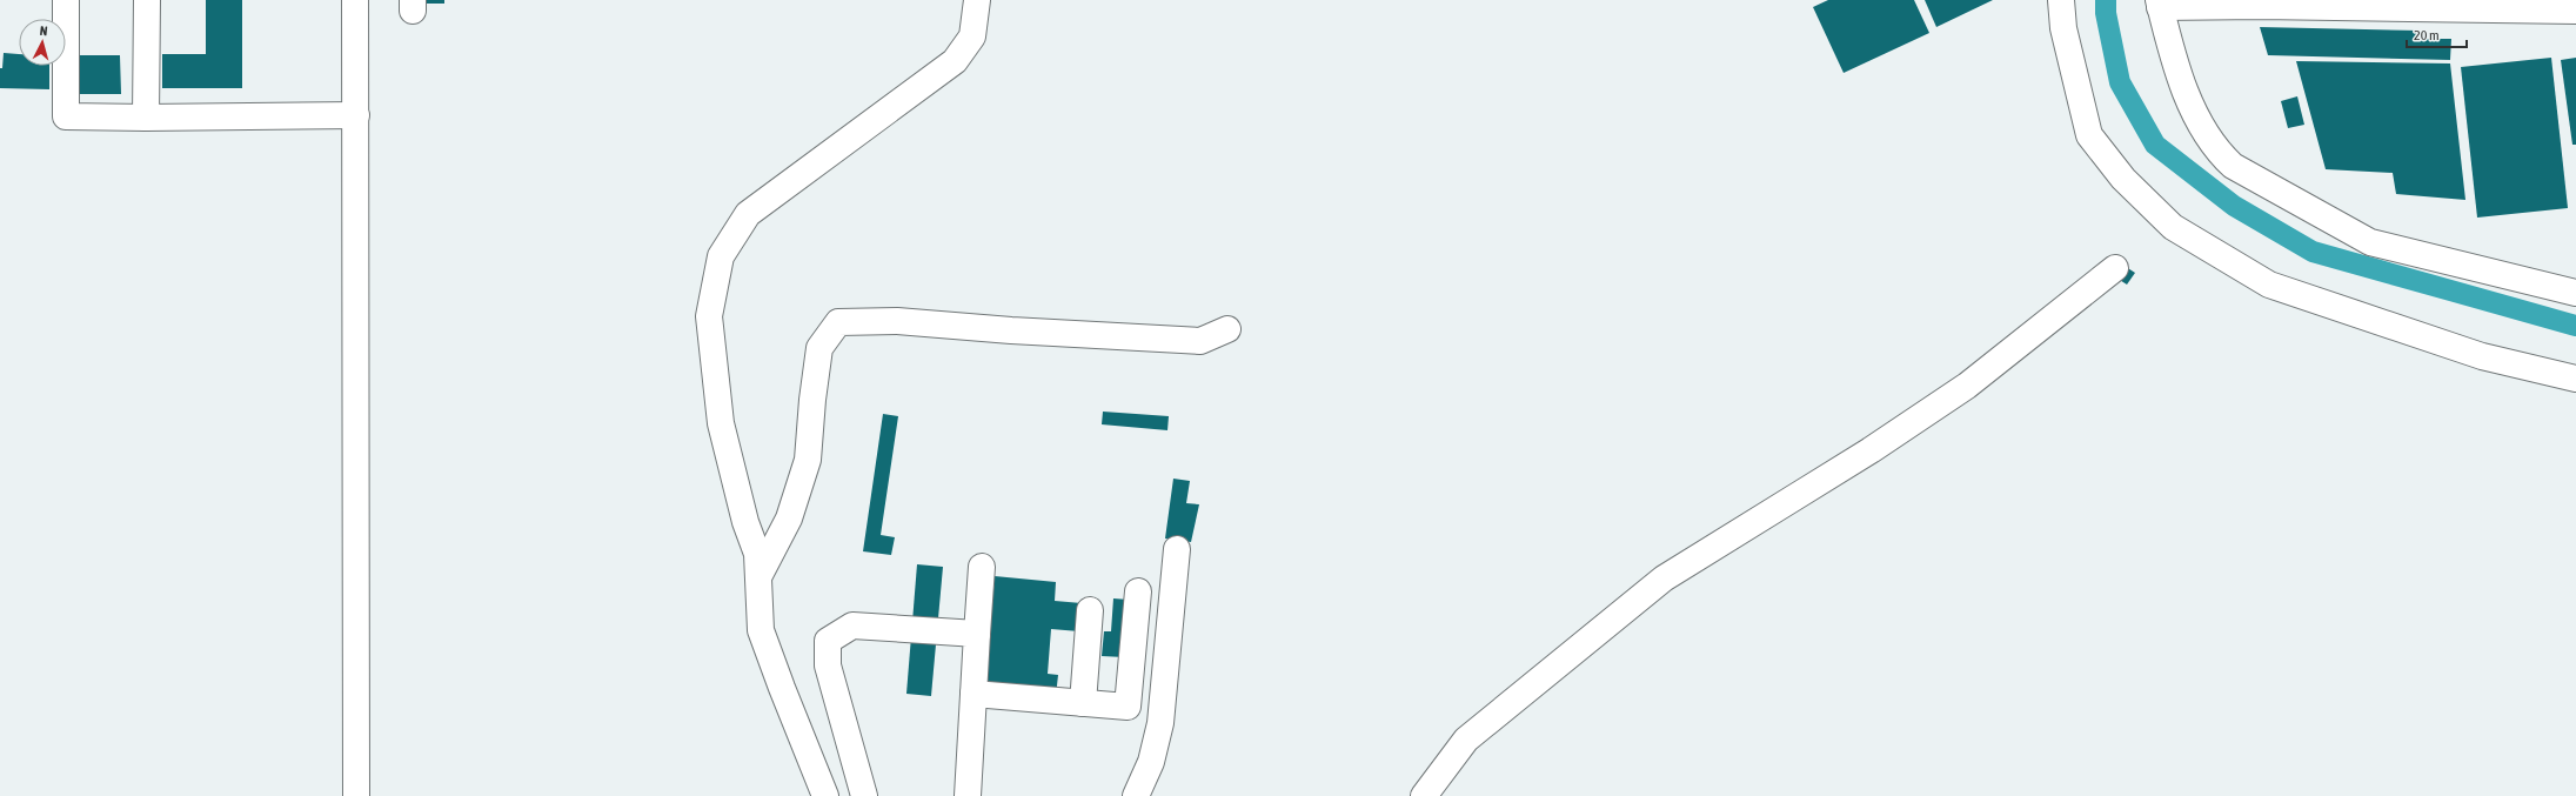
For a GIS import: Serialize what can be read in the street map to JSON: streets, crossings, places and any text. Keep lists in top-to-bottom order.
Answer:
{
  "scale_bar": "20 m",
  "north": "top"
}
